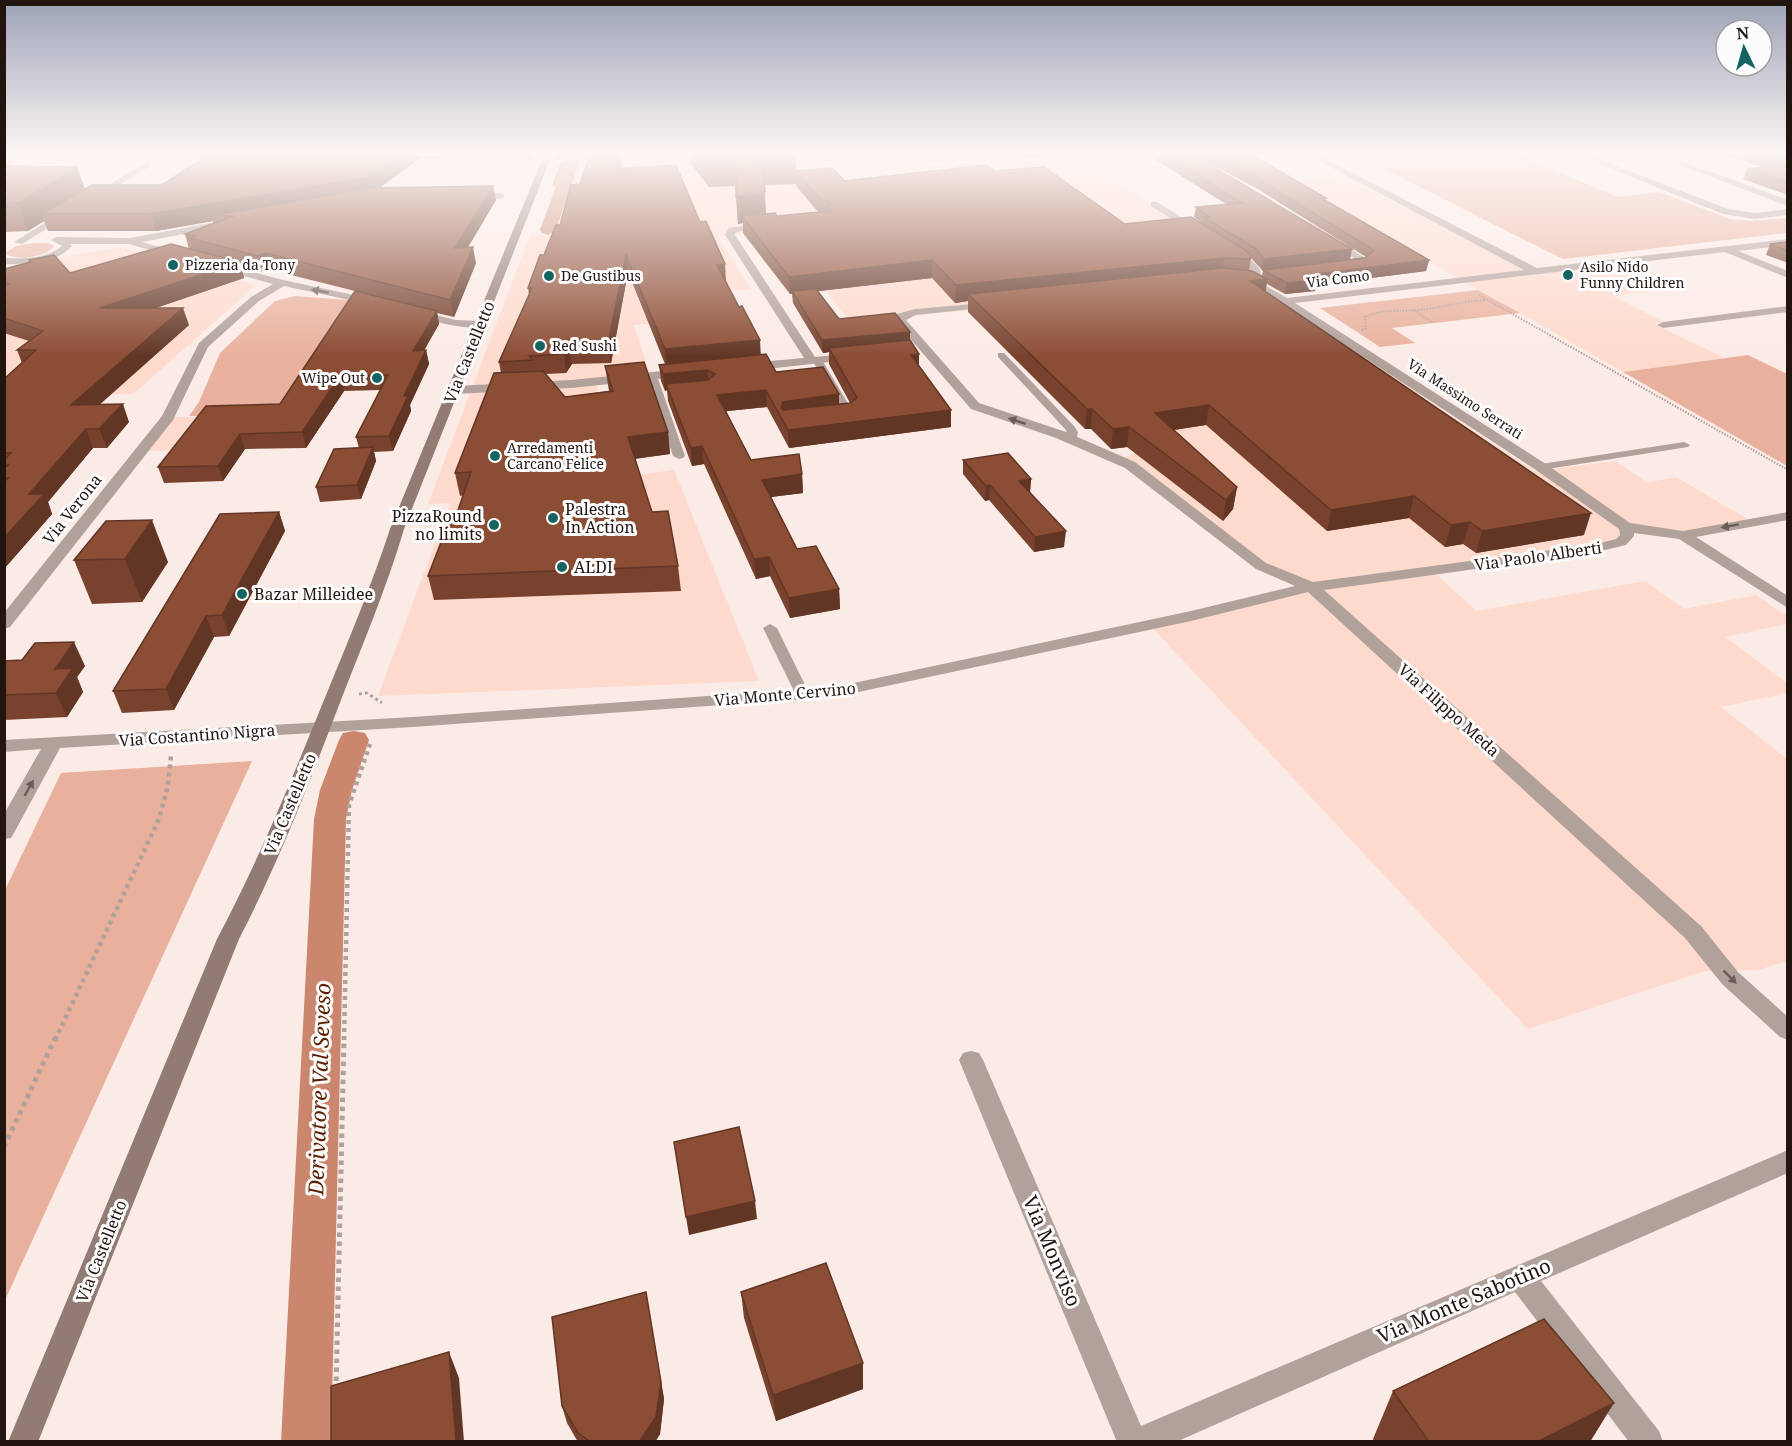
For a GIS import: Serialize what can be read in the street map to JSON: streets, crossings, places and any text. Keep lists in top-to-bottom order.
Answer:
{
  "streets": {
    "main road": ["Via Castelletto"],
    "street": [
      "Via Como",
      "Via Massimo Serrati",
      "Via Verona",
      "Via Paolo Alberti",
      "Via Monte Cervino",
      "Via Filippo Meda",
      "Via Costantino Nigra",
      "Via Monviso",
      "Via Monte Sabotino"
    ]
  },
  "crossings": [
    ["Via Como", "Via Massimo Serrati"],
    ["Via Castelletto", "Via Monte Cervino"],
    ["Via Castelletto", "Via Costantino Nigra"],
    ["Via Massimo Serrati", "Via Paolo Alberti"],
    ["Via Paolo Alberti", "Via Monte Cervino"],
    ["Via Paolo Alberti", "Via Filippo Meda"],
    ["Via Monte Cervino", "Via Filippo Meda"],
    ["Via Monte Cervino", "Via Costantino Nigra"]
  ],
  "water": ["Derivatore Val Seveso"],
  "places": [
    "Pizzeria da Tony",
    "Asilo Nido Funny Children",
    "De Gustibus",
    "Red Sushi",
    "Wipe Out",
    "Arredamenti Carcano Felice",
    "Palestra In Action",
    "PizzaRound no limits",
    "ALDI",
    "Bazar Milleidee"
  ],
  "north": "top"
}
